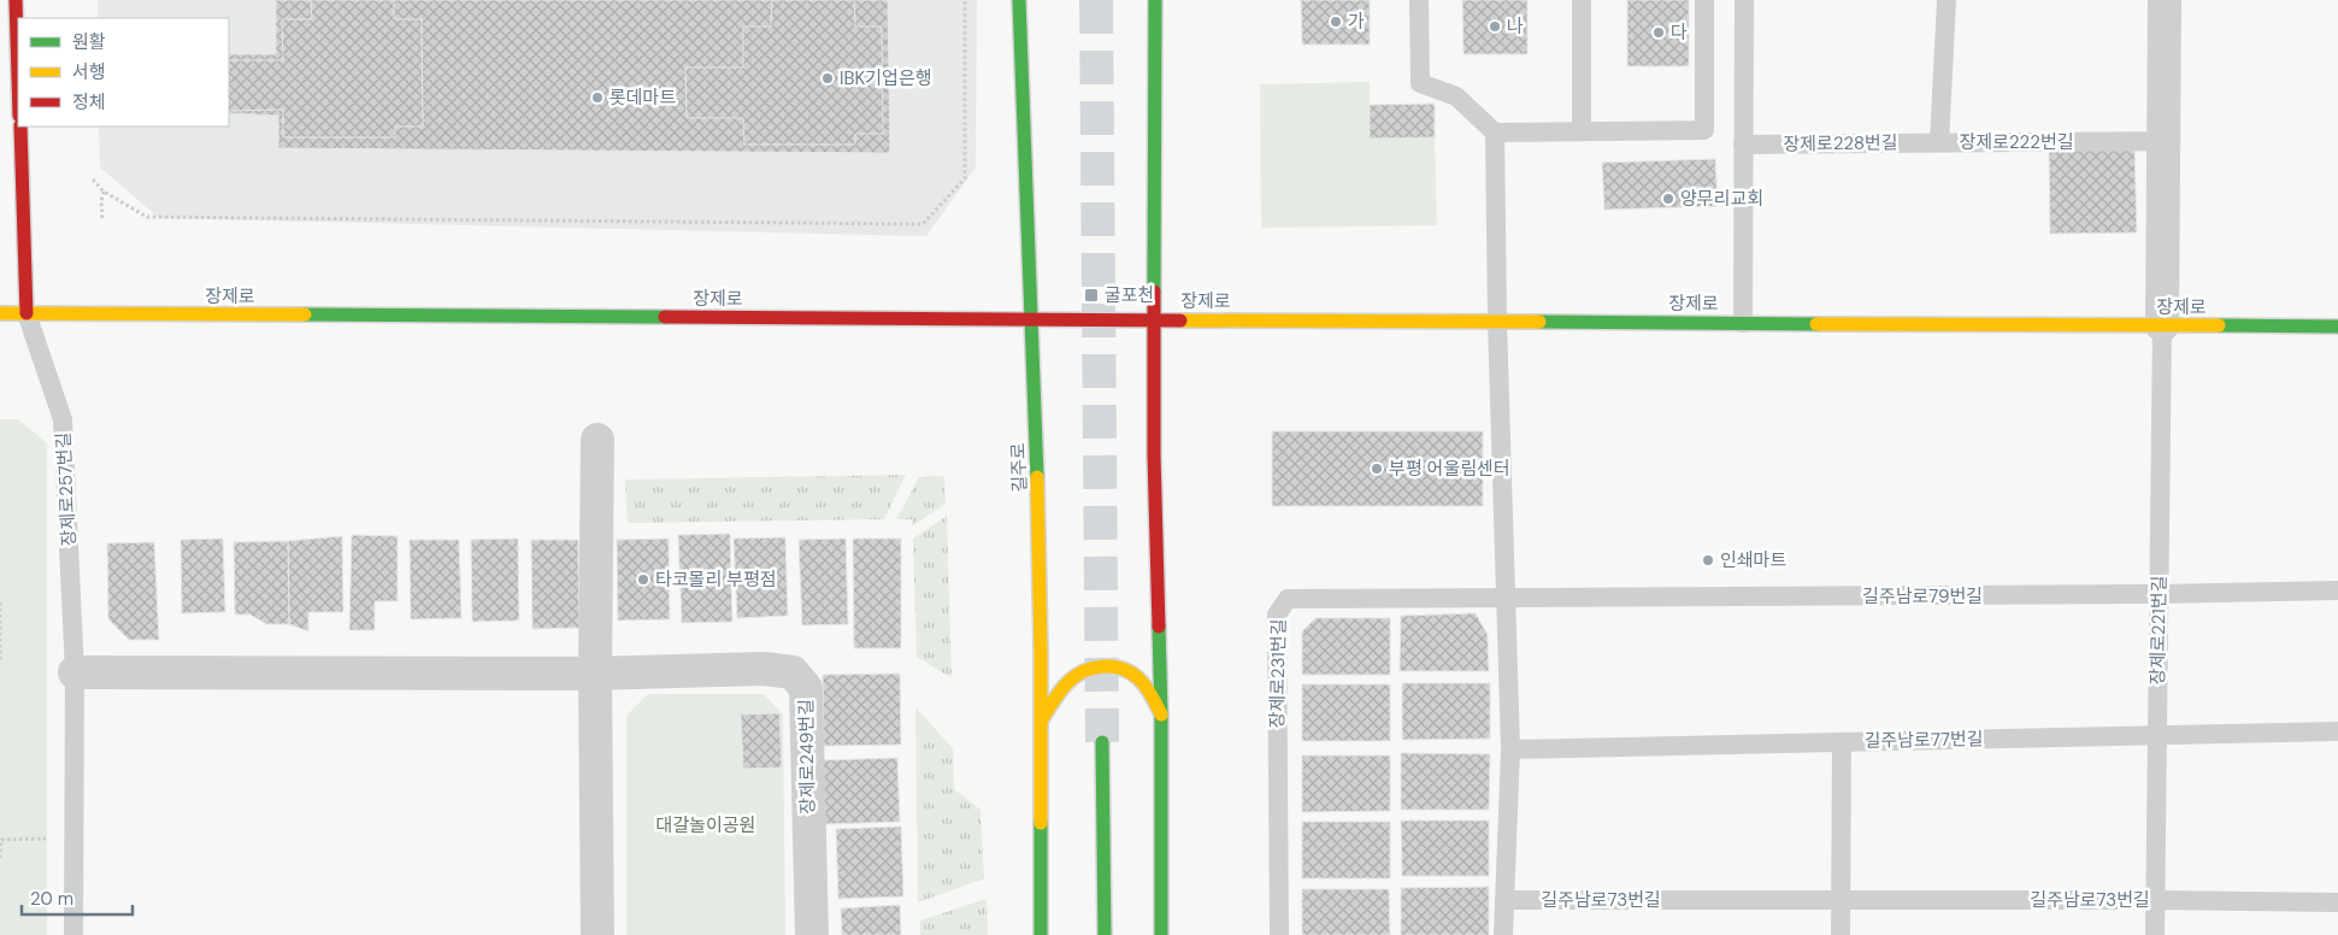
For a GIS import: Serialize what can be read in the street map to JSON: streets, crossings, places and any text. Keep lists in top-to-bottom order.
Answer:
{
  "streets": {
    "main road": ["장제로", "길주로"],
    "street": ["장제로249번길"],
    "lane": [
      "장제로222번길",
      "장제로228번길",
      "장제로257번길",
      "길주남로79번길",
      "장제로221번길",
      "장제로231번길",
      "길주남로77번길",
      "길주남로73번길"
    ]
  },
  "crossings": [
    ["장제로222번길", "장제로228번길"],
    ["장제로", "길주로"],
    ["장제로", "장제로257번길"],
    ["장제로", "장제로221번길"],
    ["장제로257번길", "장제로249번길"],
    ["길주남로79번길", "장제로221번길"],
    ["길주남로79번길", "장제로231번길"],
    ["장제로221번길", "길주남로77번길"],
    ["장제로221번길", "길주남로73번길"]
  ],
  "parks": ["대갈놀이공원"],
  "places": {
    "other": [
      "가",
      "나",
      "다",
      "IBK기업은행",
      "롯데마트",
      "양무리교회",
      "부평 어울림센터",
      "인쇄마트",
      "타코몰리 부평점"
    ],
    "transit": ["굴포천"]
  },
  "legend": ["원활", "서행", "정체"],
  "scale_bar": "20 m"
}
